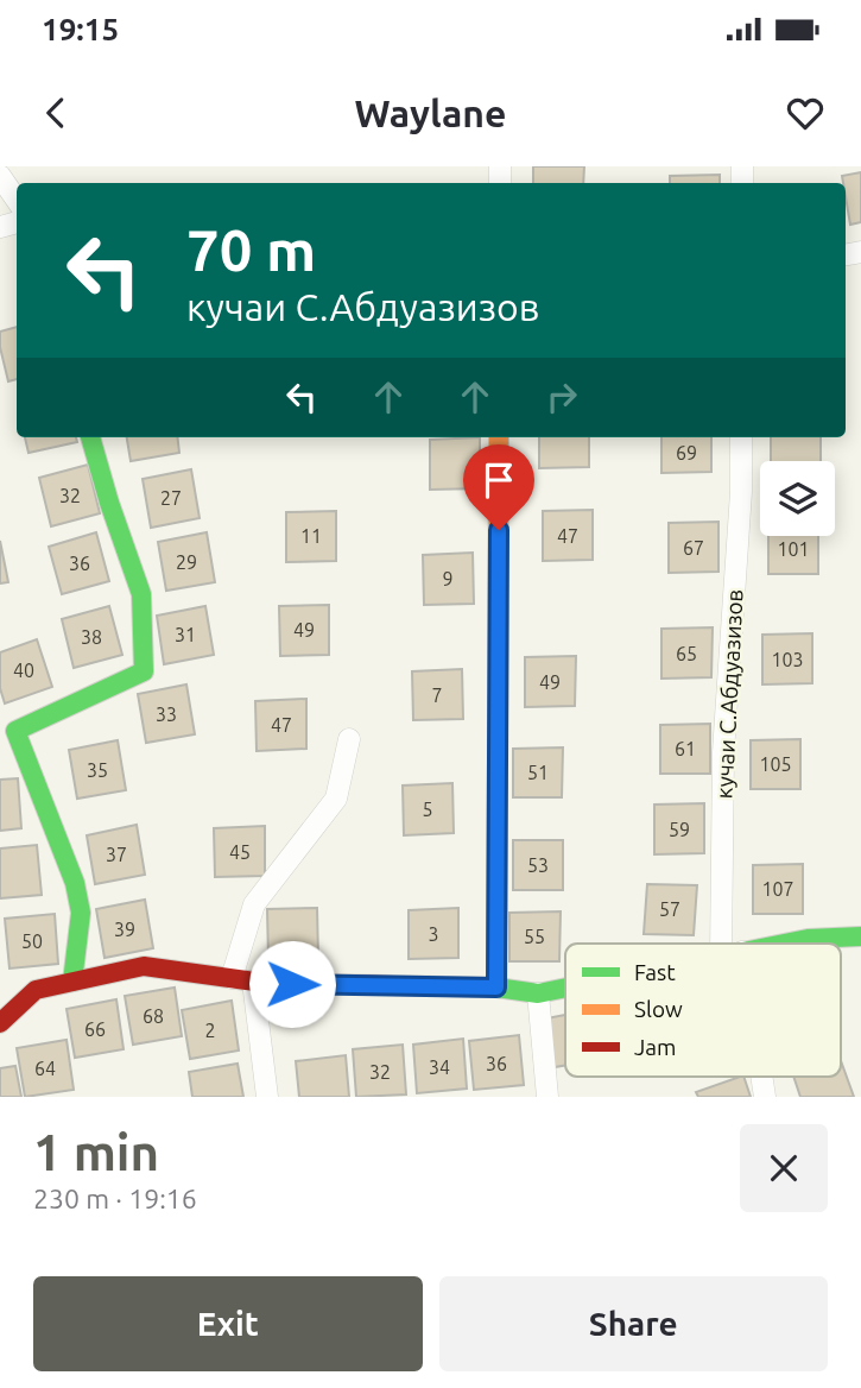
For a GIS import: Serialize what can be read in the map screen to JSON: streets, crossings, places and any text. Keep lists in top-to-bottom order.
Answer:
{
  "streets": {
    "street": ["кучаи С.Абдуазизов"]
  },
  "house_numbers": [
    "69",
    "32",
    "27",
    "11",
    "47",
    "67",
    "101",
    "29",
    "36",
    "9",
    "49",
    "31",
    "38",
    "65",
    "103",
    "40",
    "49",
    "7",
    "33",
    "47",
    "61",
    "105",
    "35",
    "51",
    "5",
    "59",
    "45",
    "37",
    "53",
    "107",
    "57",
    "39",
    "3",
    "55",
    "50",
    "68",
    "66",
    "2",
    "36",
    "34",
    "64",
    "32"
  ],
  "legend": ["Fast", "Slow", "Jam"],
  "page": {
    "status": "19:15",
    "header": "Waylane",
    "turn": ["70 m", "кучаи С.Абдуазизов"],
    "heading": ["1 min", "230 m · 19:16"],
    "buttons": ["Exit", "Share"]
  }
}
